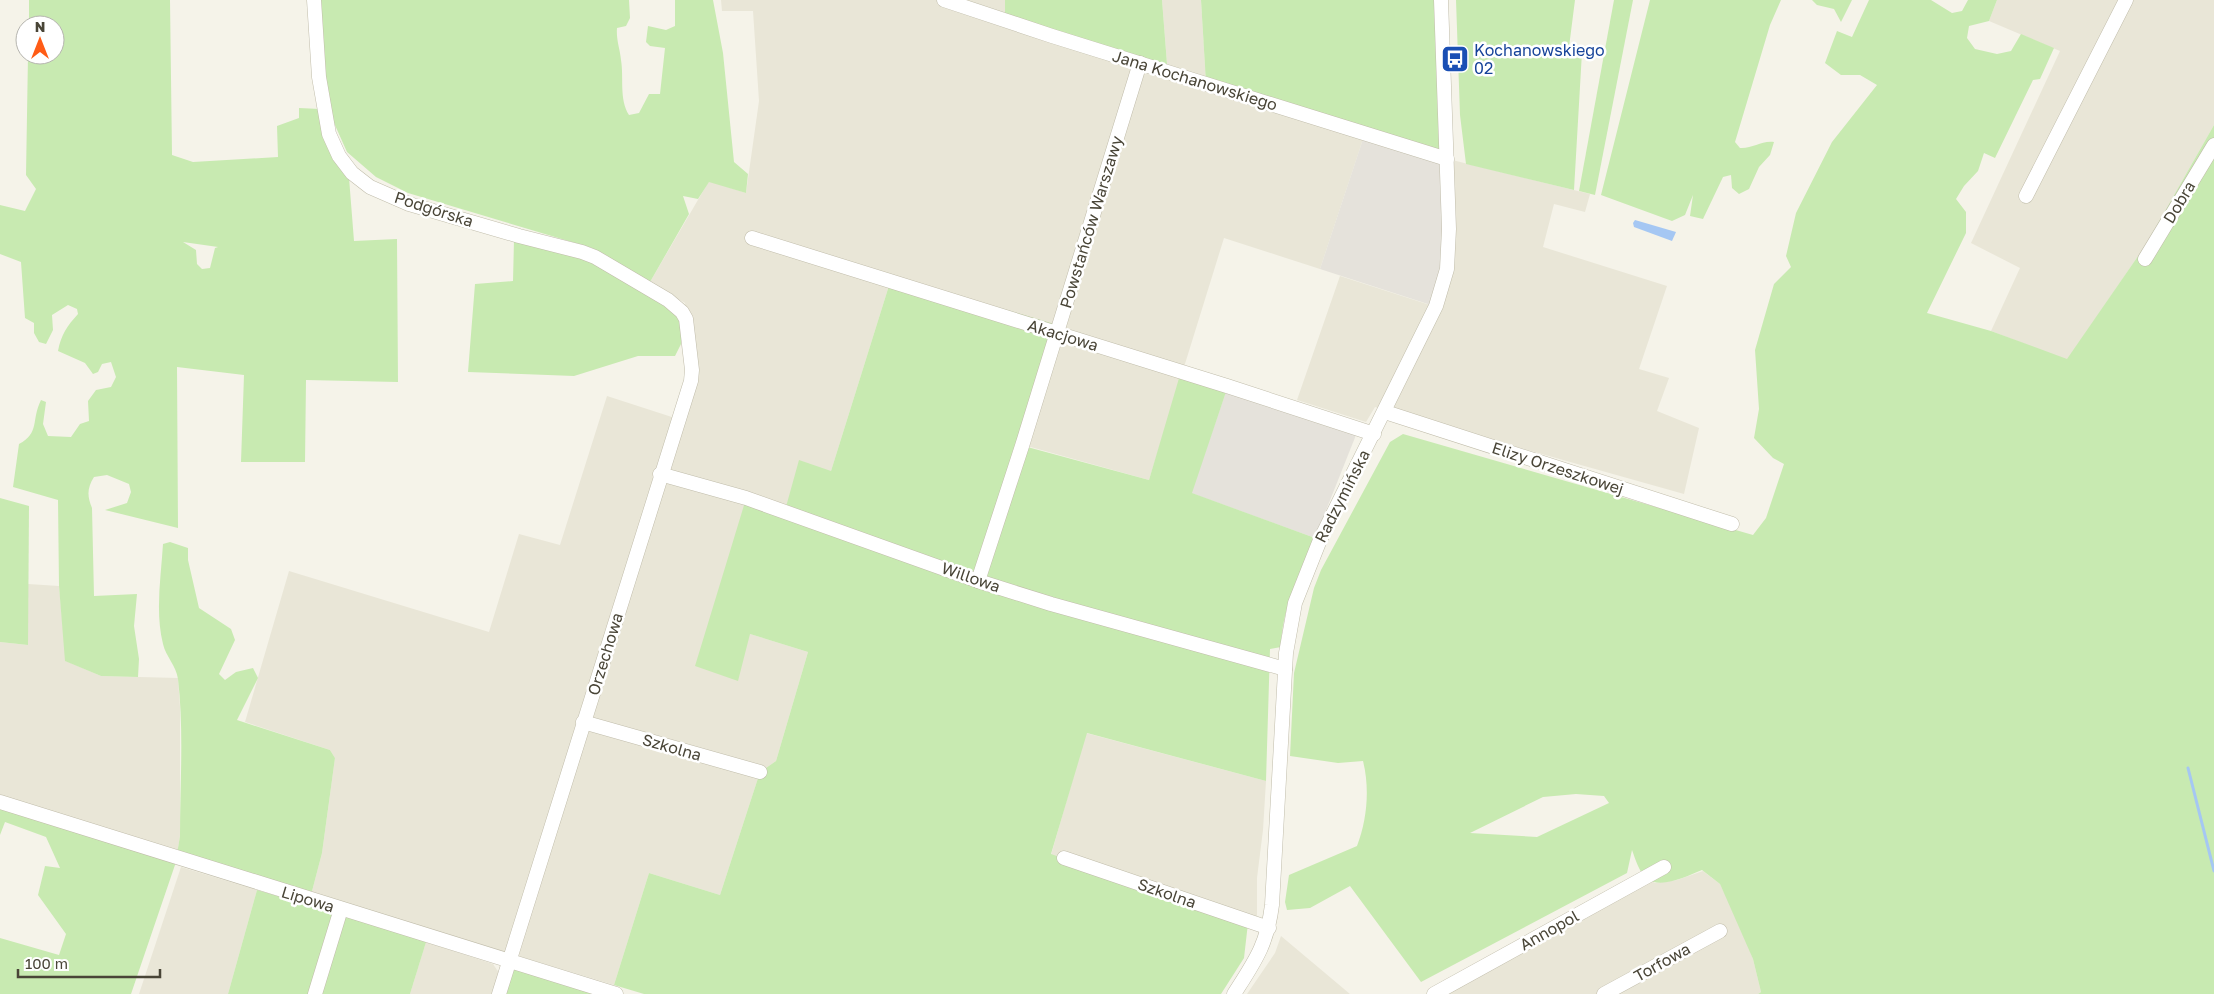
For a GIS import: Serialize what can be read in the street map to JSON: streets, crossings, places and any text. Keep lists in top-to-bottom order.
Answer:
{
  "streets": {
    "street": [
      "Jana Kochanowskiego",
      "Dobra",
      "Podgórska",
      "Powstańców Warszawy",
      "Akacjowa",
      "Elizy Orzeszkowej",
      "Radzymińska",
      "Willowa",
      "Orzechowa",
      "Szkolna",
      "Lipowa",
      "Annopol",
      "Torfowa"
    ]
  },
  "crossings": [
    ["Jana Kochanowskiego", "Powstańców Warszawy"],
    ["Jana Kochanowskiego", "Radzymińska"],
    ["Podgórska", "Orzechowa"],
    ["Powstańców Warszawy", "Akacjowa"],
    ["Powstańców Warszawy", "Willowa"],
    ["Akacjowa", "Radzymińska"],
    ["Elizy Orzeszkowej", "Radzymińska"],
    ["Radzymińska", "Willowa"],
    ["Radzymińska", "Szkolna"],
    ["Willowa", "Orzechowa"],
    ["Orzechowa", "Szkolna"],
    ["Orzechowa", "Lipowa"]
  ],
  "places": {
    "bus stop": ["Kochanowskiego 02"]
  },
  "scale_bar": "100 m",
  "north": "top"
}
